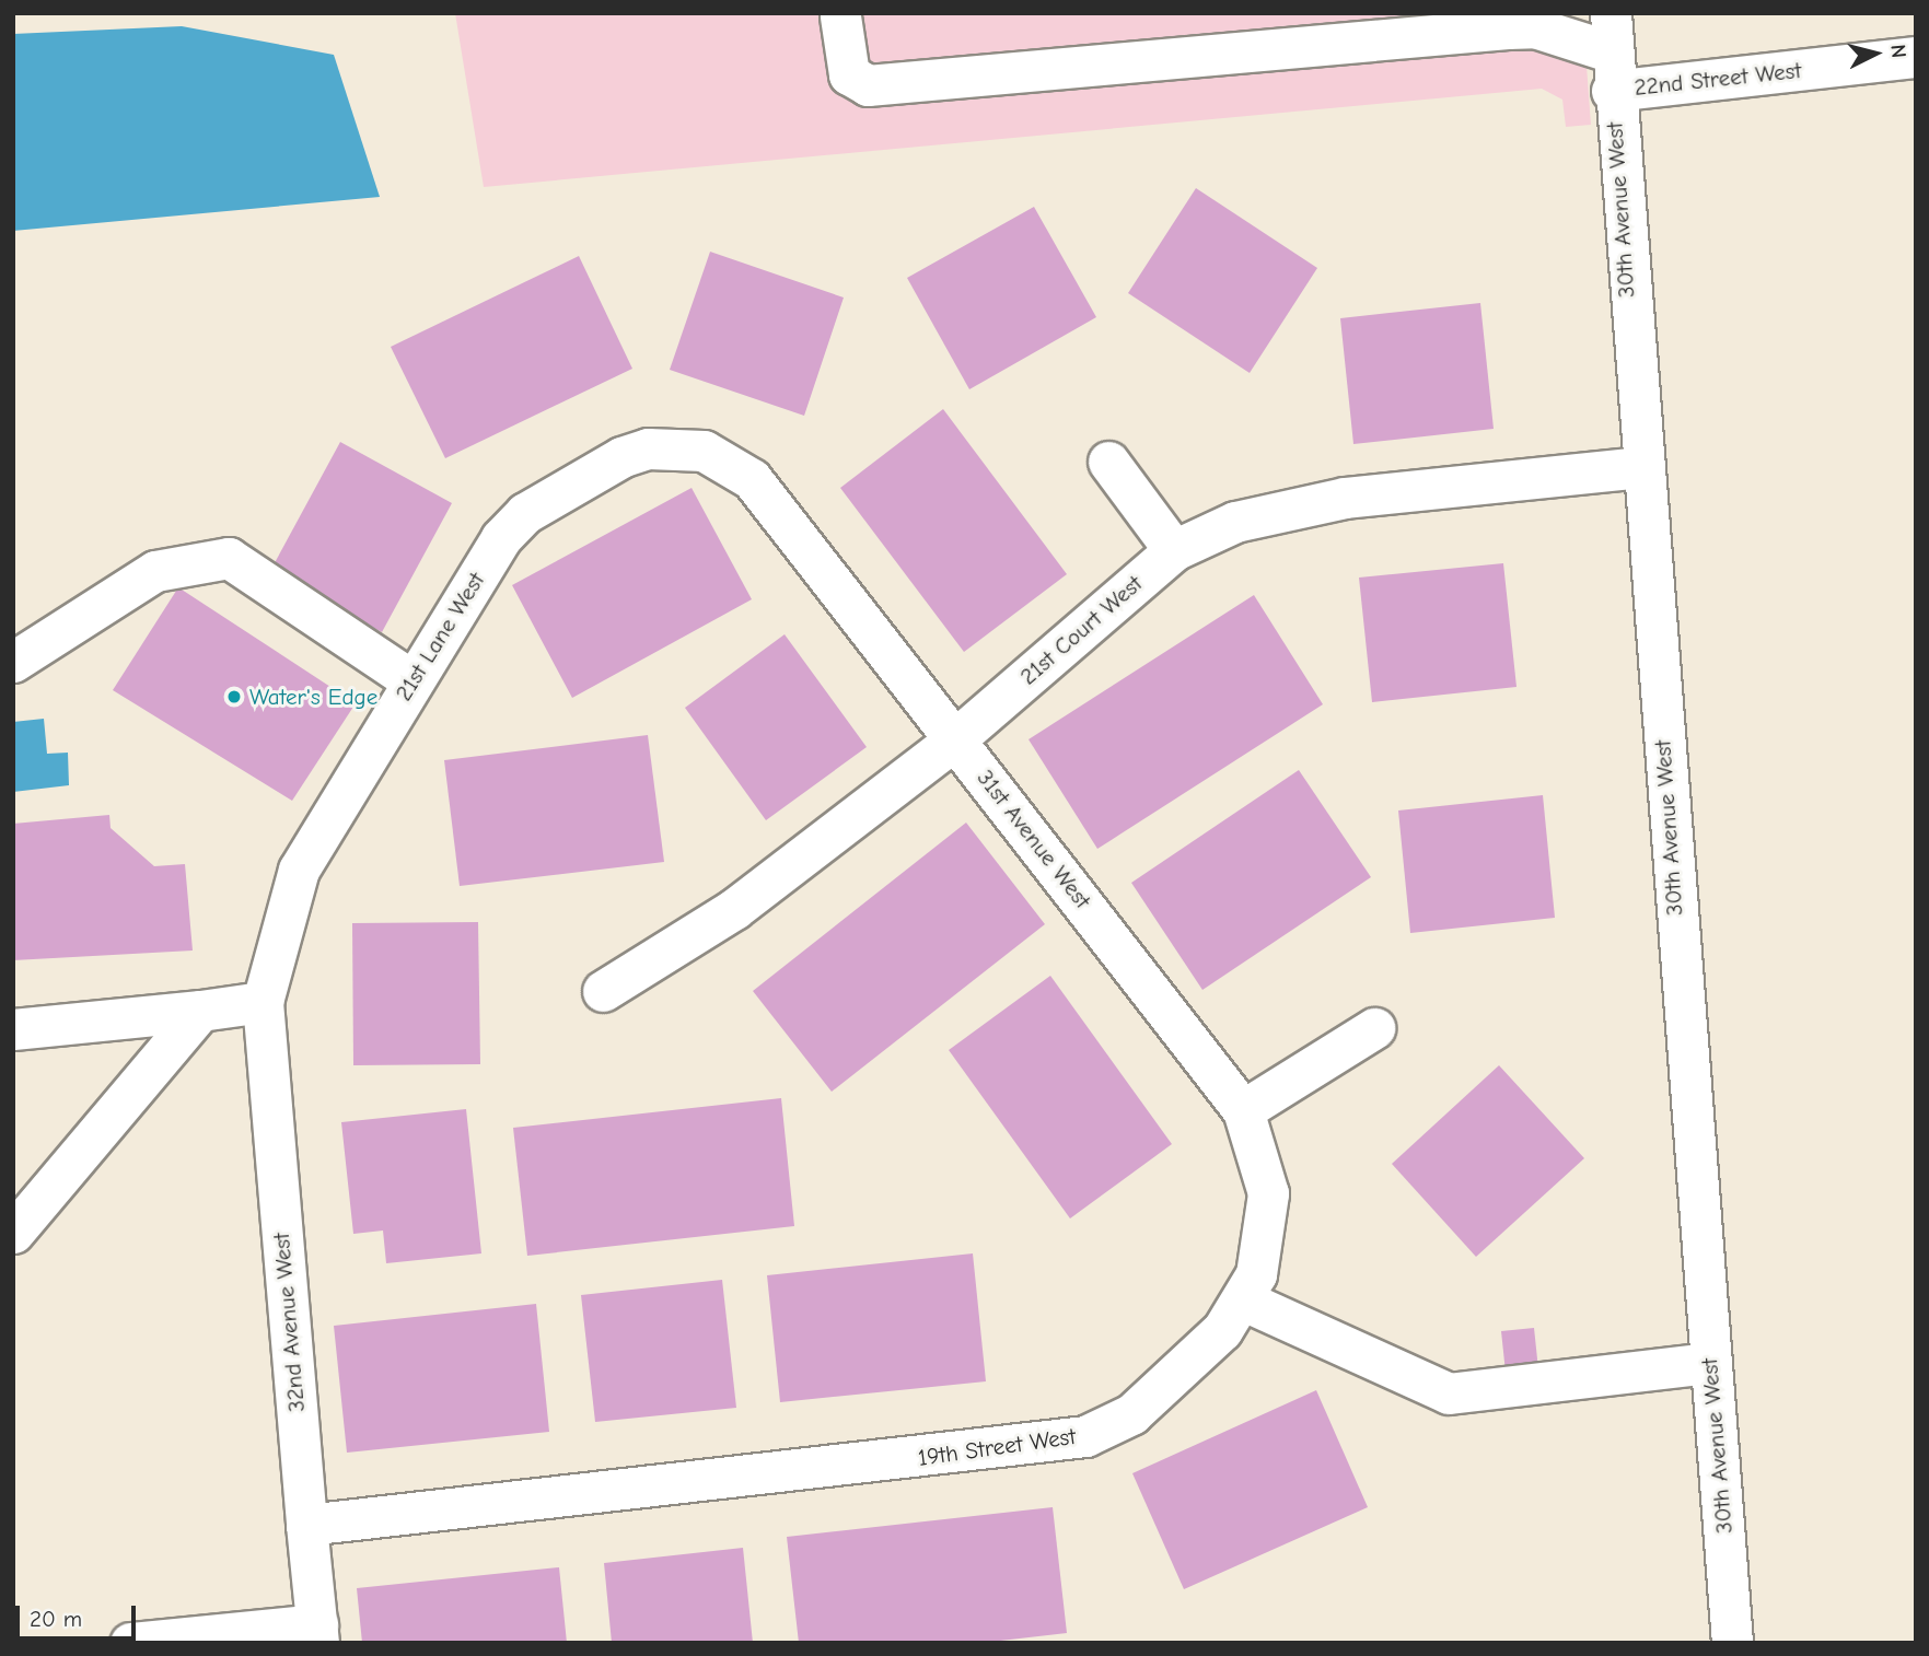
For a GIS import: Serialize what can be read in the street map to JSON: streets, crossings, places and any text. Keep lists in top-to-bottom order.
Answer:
{
  "streets": {
    "street": [
      "22nd Street West",
      "30th Avenue West",
      "21st Court West",
      "21st Lane West",
      "31st Avenue West",
      "32nd Avenue West",
      "19th Street West"
    ]
  },
  "crossings": [
    ["22nd Street West", "30th Avenue West"],
    ["30th Avenue West", "21st Court West"],
    ["21st Court West", "31st Avenue West"],
    ["21st Lane West", "31st Avenue West"],
    ["21st Lane West", "32nd Avenue West"],
    ["31st Avenue West", "19th Street West"],
    ["32nd Avenue West", "19th Street West"]
  ],
  "places": ["Water's Edge"],
  "scale_bar": "20 m",
  "north": "right"
}
